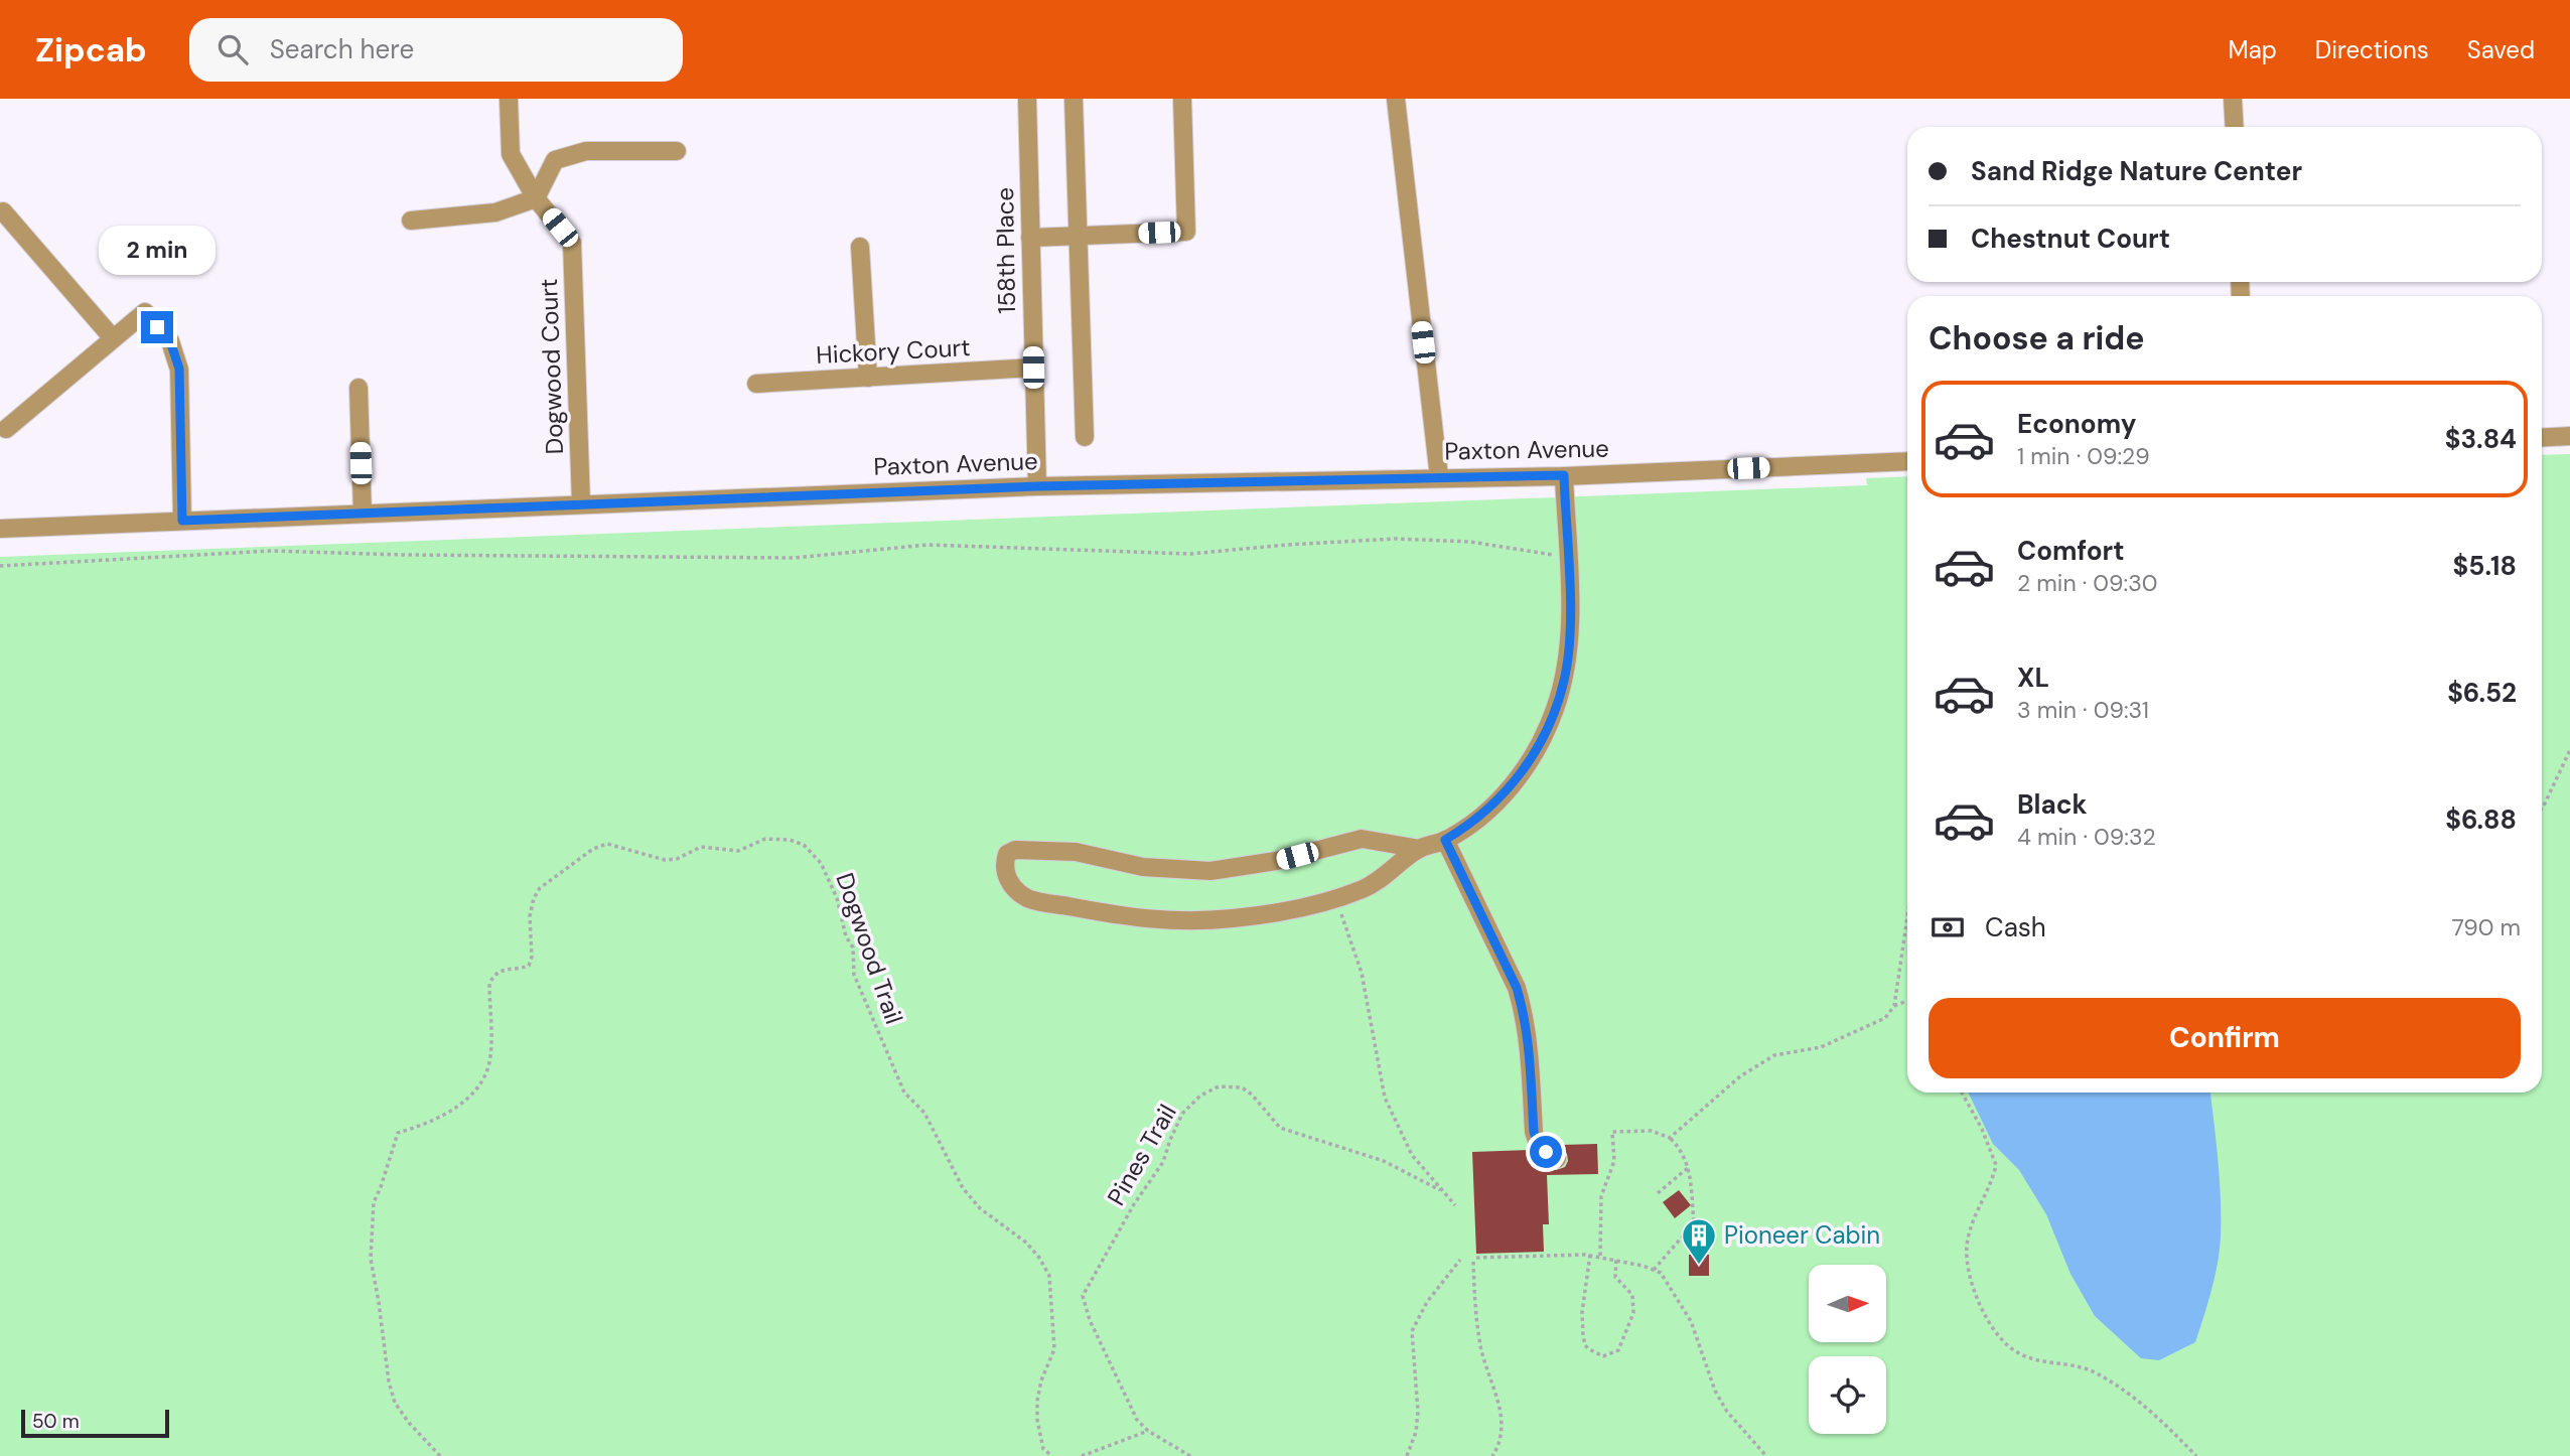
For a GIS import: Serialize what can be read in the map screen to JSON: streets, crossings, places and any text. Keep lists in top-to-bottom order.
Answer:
{
  "streets": {
    "street": [
      "158th Place",
      "Hickory Court",
      "Dogwood Court",
      "Paxton Avenue"
    ],
    "path": ["Dogwood Trail", "Pines Trail"]
  },
  "crossings": [
    ["158th Place", "Hickory Court"],
    ["158th Place", "Paxton Avenue"],
    ["Dogwood Court", "Paxton Avenue"]
  ],
  "places": {
    "building": ["Pioneer Cabin"]
  },
  "scale_bar": "50 m",
  "north": "right",
  "page": {
    "header": "Zipcab",
    "search": "Search here",
    "nav": ["Map", "Directions", "Saved"],
    "banner": ["Sand Ridge Nature Center", "Chestnut Court"],
    "bubble": "2 min",
    "heading": "Choose a ride",
    "list": [
      {
        "name": "Economy",
        "note": "1 min · 09:29",
        "value": "$3.84"
      },
      {
        "name": "Comfort",
        "note": "2 min · 09:30",
        "value": "$5.18"
      },
      {
        "name": "XL",
        "note": "3 min · 09:31",
        "value": "$6.52"
      },
      {
        "name": "Black",
        "note": "4 min · 09:32",
        "value": "$6.88"
      }
    ],
    "pay": ["Cash", "790 m"],
    "buttons": "Confirm",
    "scale": "50 m"
  }
}
